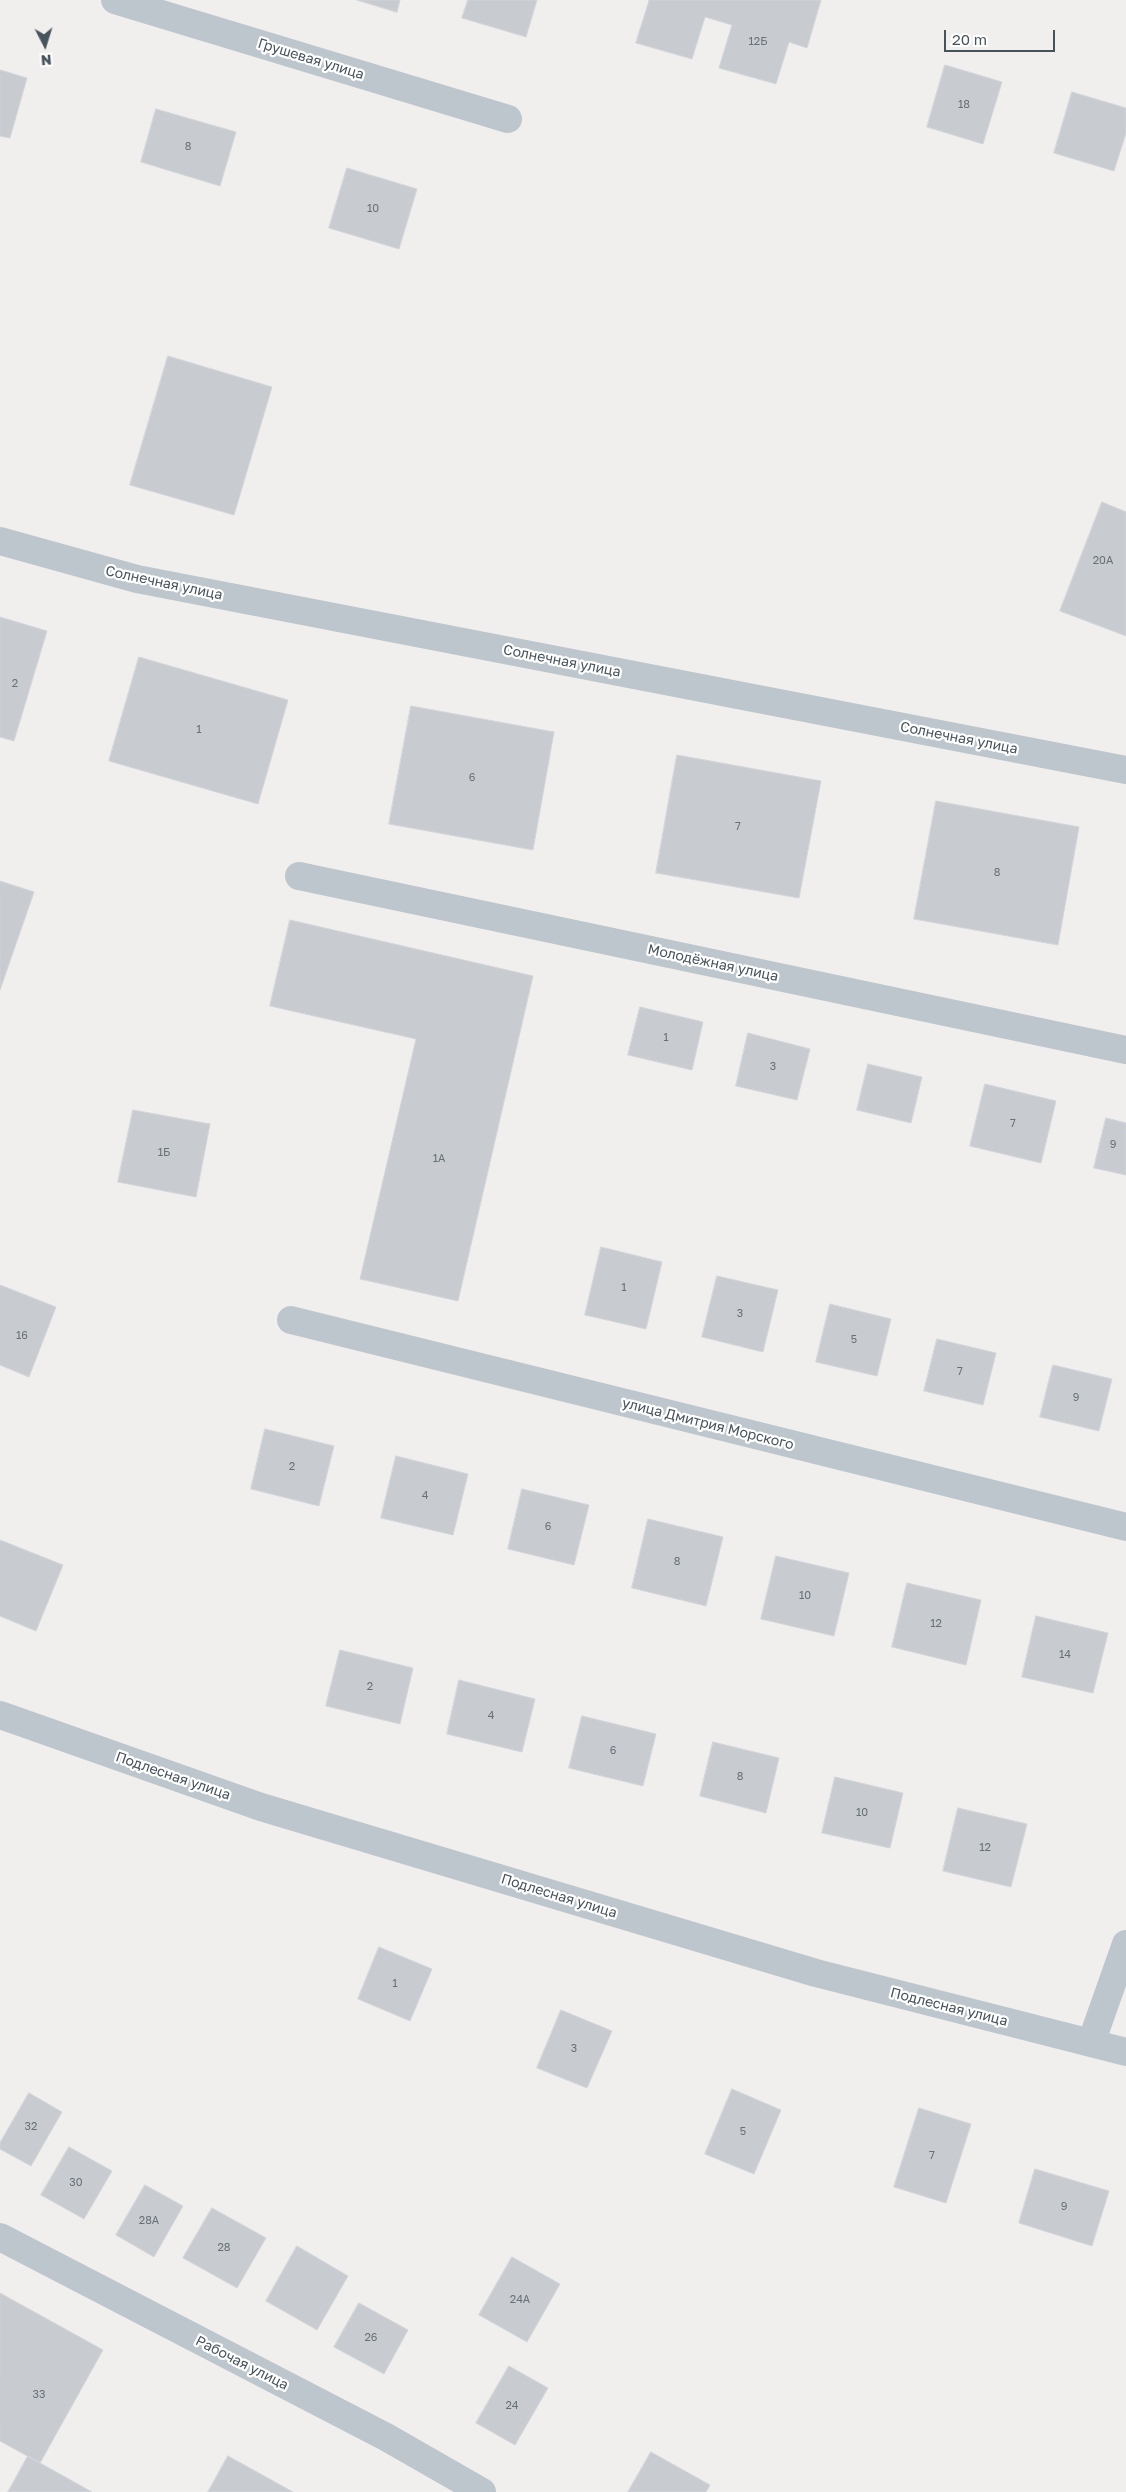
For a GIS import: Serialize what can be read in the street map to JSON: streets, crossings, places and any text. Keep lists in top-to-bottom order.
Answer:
{
  "streets": {
    "street": [
      "Грушевая улица",
      "Солнечная улица",
      "Молодёжная улица",
      "улица Дмитрия Морского",
      "Подлесная улица",
      "Рабочая улица"
    ]
  },
  "house_numbers": [
    "12Б",
    "18",
    "8",
    "10",
    "20А",
    "2",
    "1",
    "6",
    "7",
    "8",
    "1",
    "3",
    "7",
    "9",
    "1Б",
    "1А",
    "1",
    "3",
    "16",
    "5",
    "7",
    "9",
    "2",
    "4",
    "6",
    "8",
    "10",
    "12",
    "14",
    "2",
    "4",
    "6",
    "8",
    "10",
    "12",
    "1",
    "3",
    "32",
    "5",
    "7",
    "30",
    "9",
    "28А",
    "28",
    "24А",
    "26",
    "33",
    "24"
  ],
  "scale_bar": "20 m",
  "north": "bottom"
}
